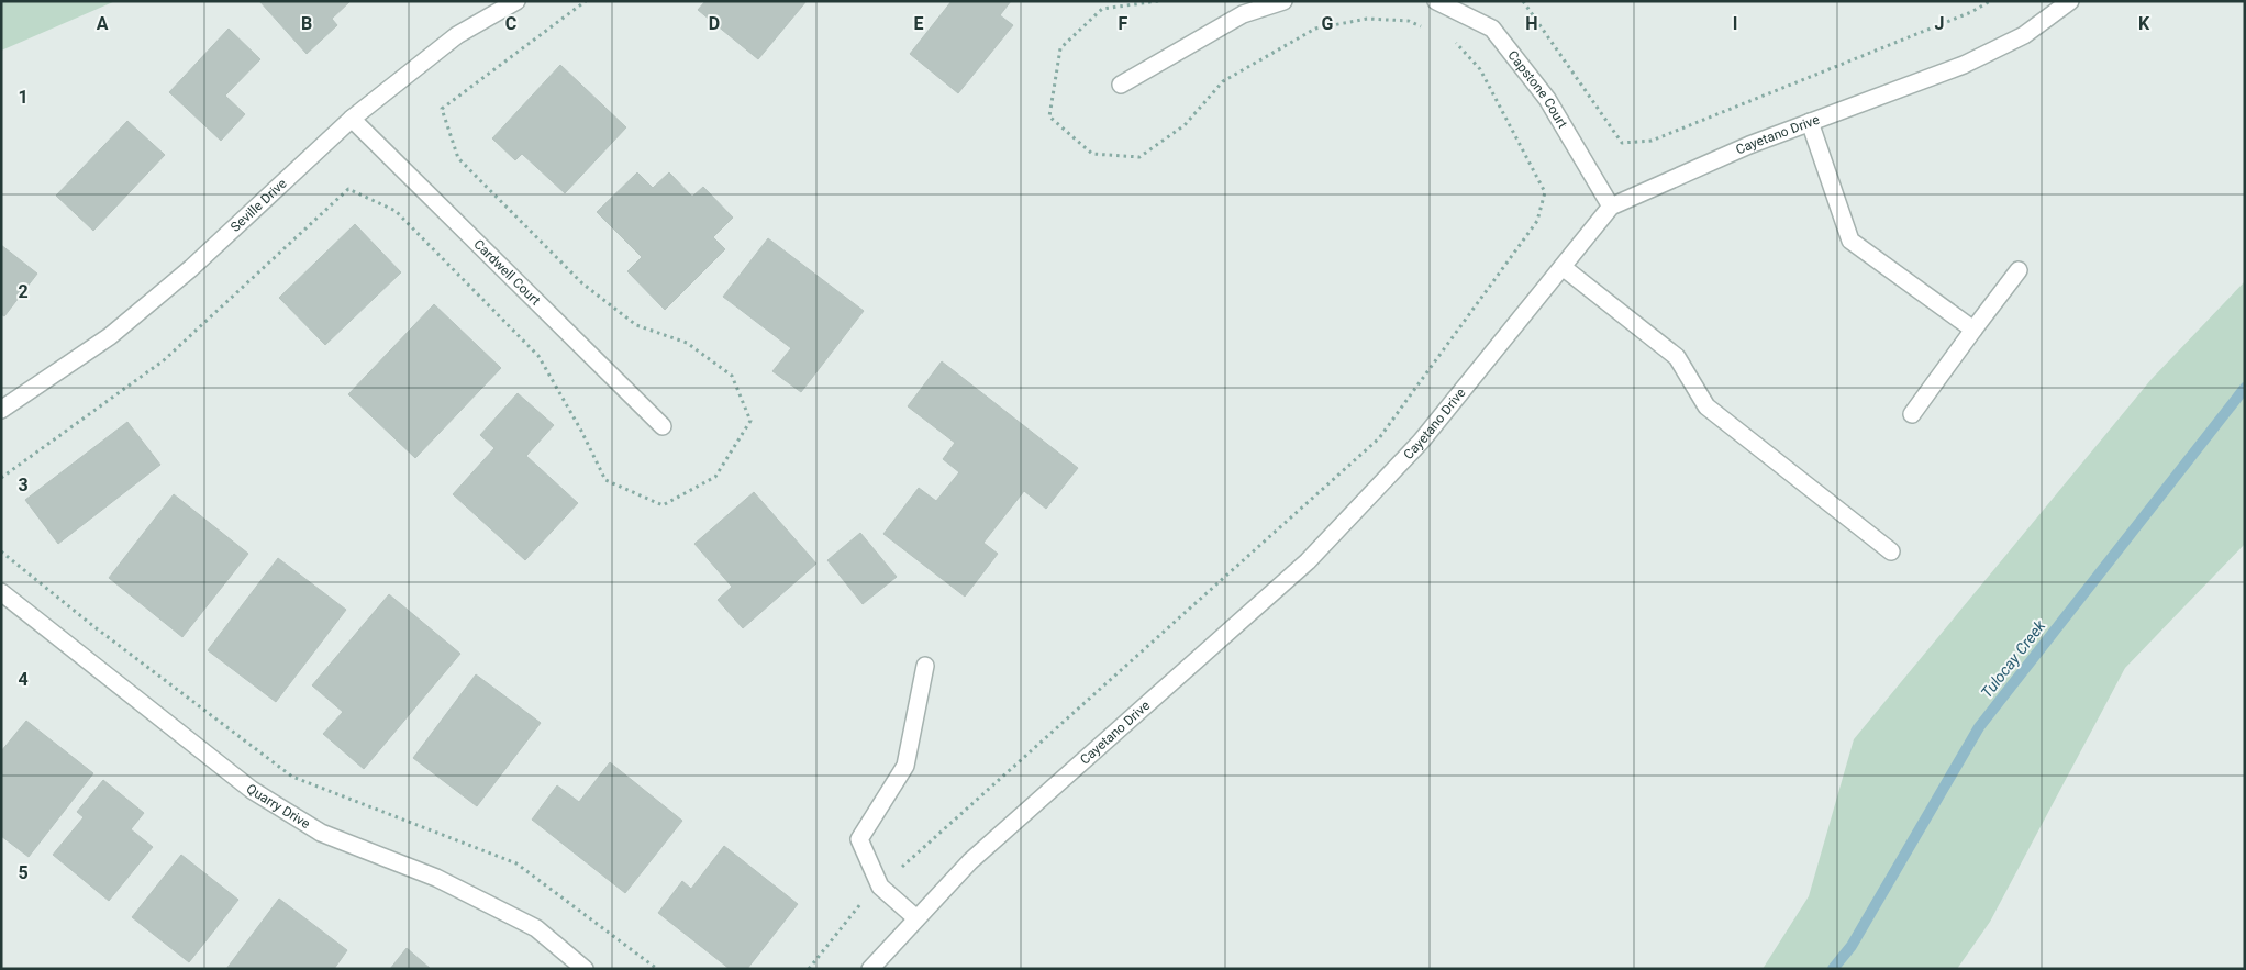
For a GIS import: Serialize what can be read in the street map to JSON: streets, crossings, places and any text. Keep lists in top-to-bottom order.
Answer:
{
  "streets": {
    "street": [
      "Capstone Court",
      "Cayetano Drive",
      "Seville Drive",
      "Cardwell Court",
      "Quarry Drive"
    ]
  },
  "crossings": [
    ["Capstone Court", "Cayetano Drive"],
    ["Seville Drive", "Cardwell Court"]
  ],
  "water": ["Tulocay Creek"],
  "grid": {
    "columns": [
      "A",
      "B",
      "C",
      "D",
      "E",
      "F",
      "G",
      "H",
      "I",
      "J",
      "K"
    ],
    "rows": [
      "1",
      "2",
      "3",
      "4",
      "5"
    ]
  }
}
